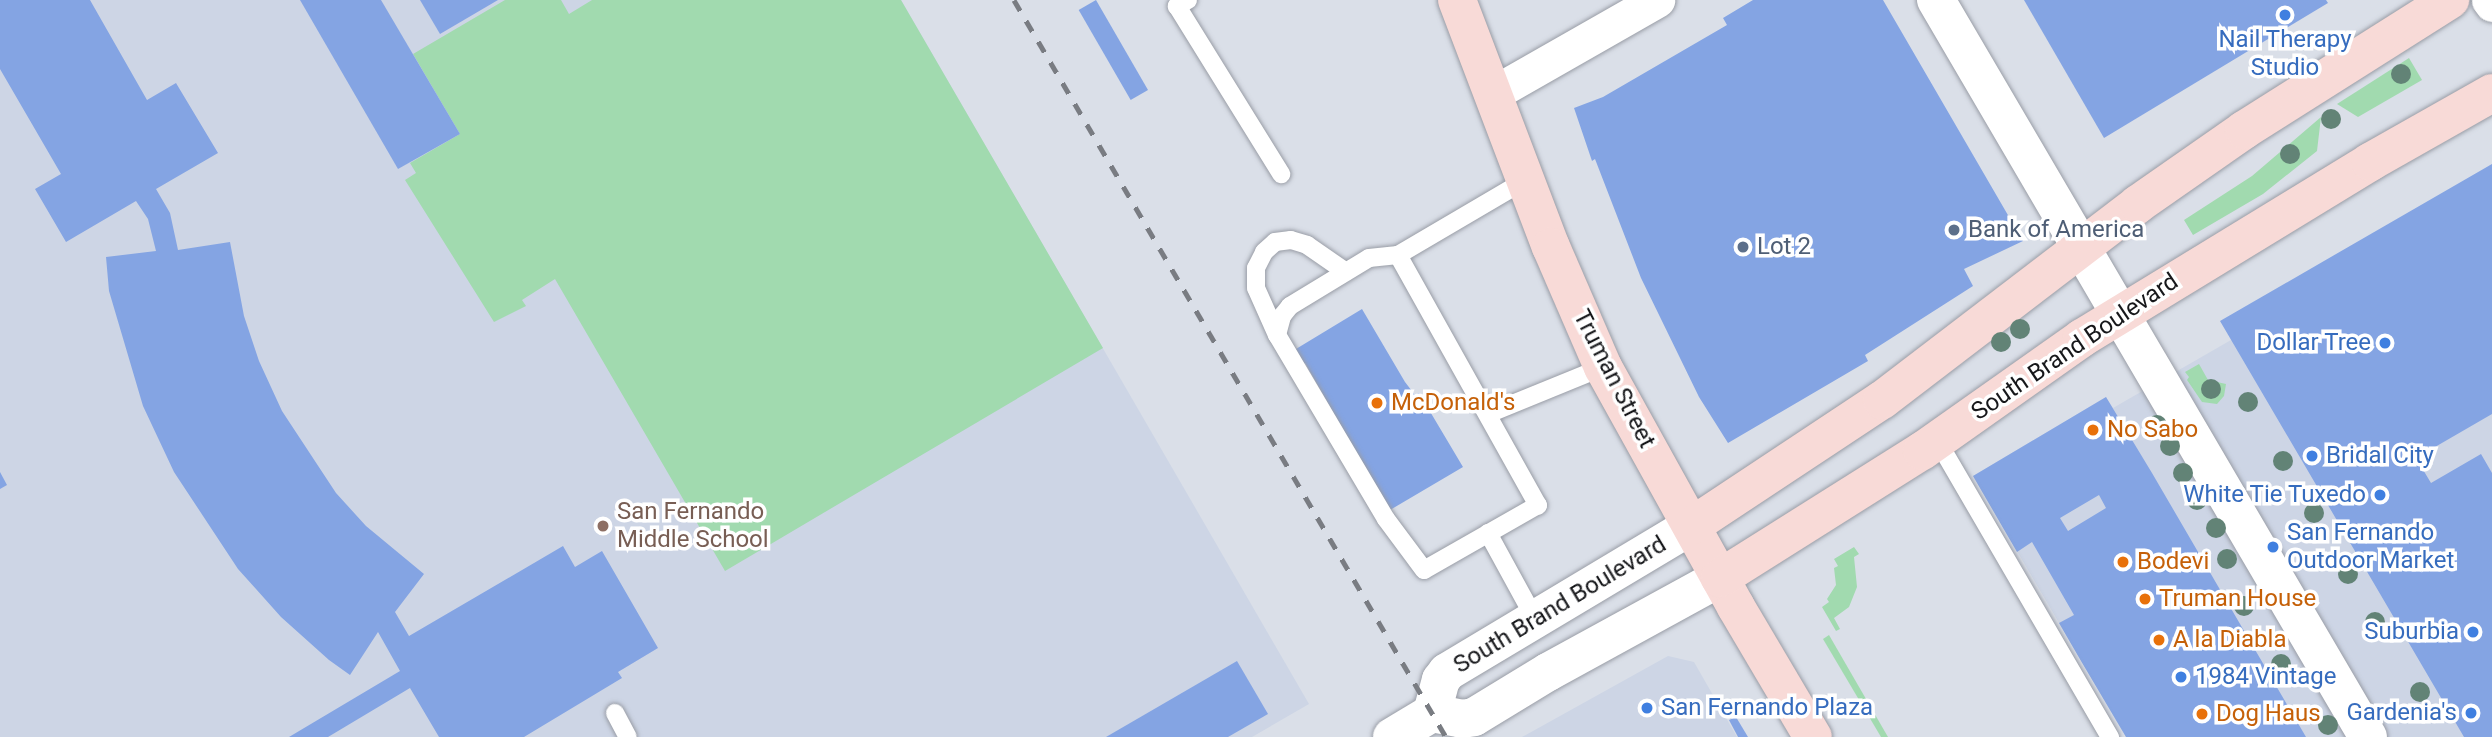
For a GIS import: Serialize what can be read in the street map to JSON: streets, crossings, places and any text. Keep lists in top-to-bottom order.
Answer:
{
  "streets": {
    "main road": ["South Brand Boulevard", "Truman Street"]
  },
  "crossings": [
    ["South Brand Boulevard", "Truman Street"]
  ],
  "places": [
    "Nail Therapy Studio",
    "Bank of America",
    "Lot 2",
    "Dollar Tree",
    "McDonald's",
    "No Sabo",
    "Bridal City",
    "White Tie Tuxedo",
    "San Fernando Middle School",
    "San Fernando Outdoor Market",
    "Bodevi",
    "Truman House",
    "Suburbia",
    "A la Diabla",
    "1984 Vintage",
    "San Fernando Plaza",
    "Gardenia's",
    "Dog Haus"
  ]
}
